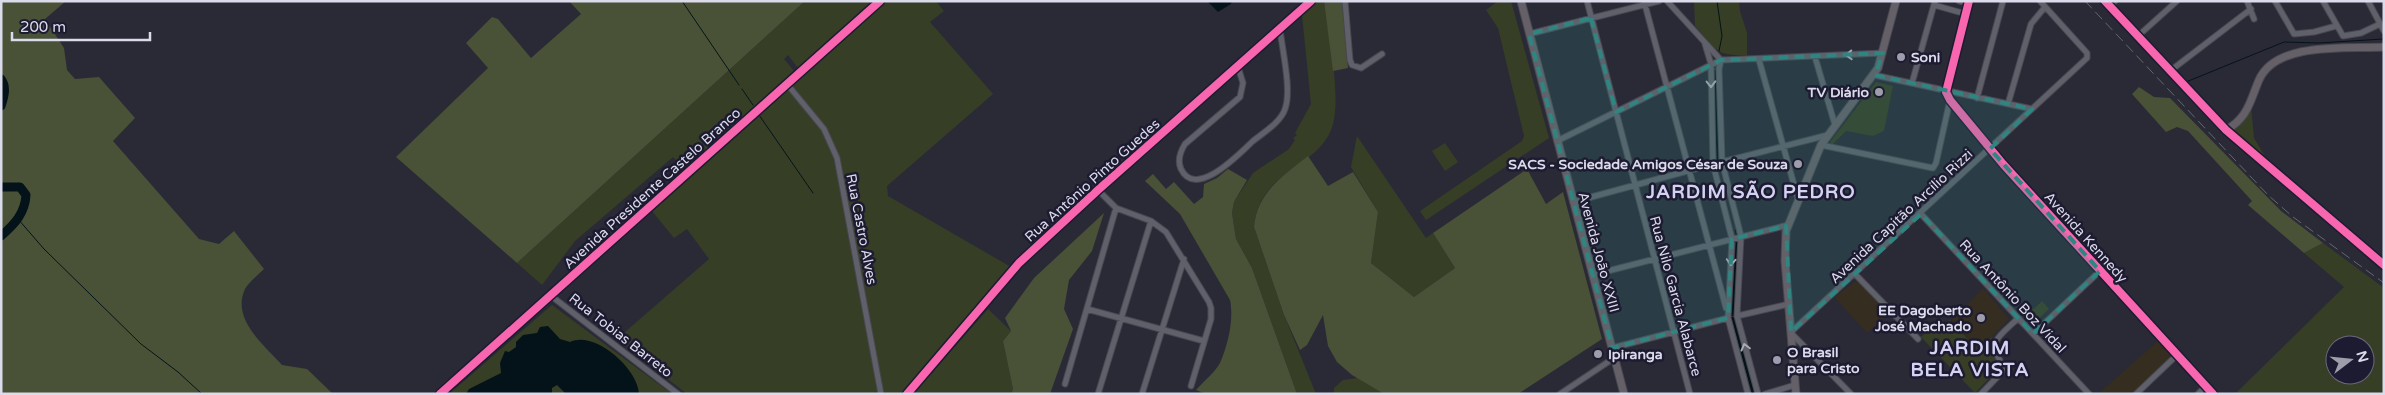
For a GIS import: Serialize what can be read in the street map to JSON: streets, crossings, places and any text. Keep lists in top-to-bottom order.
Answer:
{
  "streets": {
    "street": [
      "Rua Antônio Pinto Guedes",
      "Avenida Presidente Castelo Branco",
      "Avenida Capitão Arcílio Rizzi",
      "Rua Castro Alves",
      "Avenida Kennedy",
      "Avenida João XXIII",
      "Rua Nilo Garcia Alabarce",
      "Rua Antônio Boz Vidal",
      "Rua Tobias Barreto"
    ]
  },
  "crossings": [
    ["Avenida Presidente Castelo Branco", "Rua Castro Alves"],
    ["Avenida Presidente Castelo Branco", "Rua Tobias Barreto"],
    ["Avenida Capitão Arcílio Rizzi", "Avenida Kennedy"],
    ["Avenida Capitão Arcílio Rizzi", "Rua Antônio Boz Vidal"]
  ],
  "districts": ["JARDIM SÃO PEDRO", "JARDIM BELA VISTA"],
  "places": [
    "Soni",
    "TV Diário",
    "SACS - Sociedade Amigos César de Souza",
    "EE Dagoberto José Machado",
    "Ipiranga",
    "O Brasil para Cristo"
  ],
  "scale_bar": "200 m",
  "north": "right"
}
